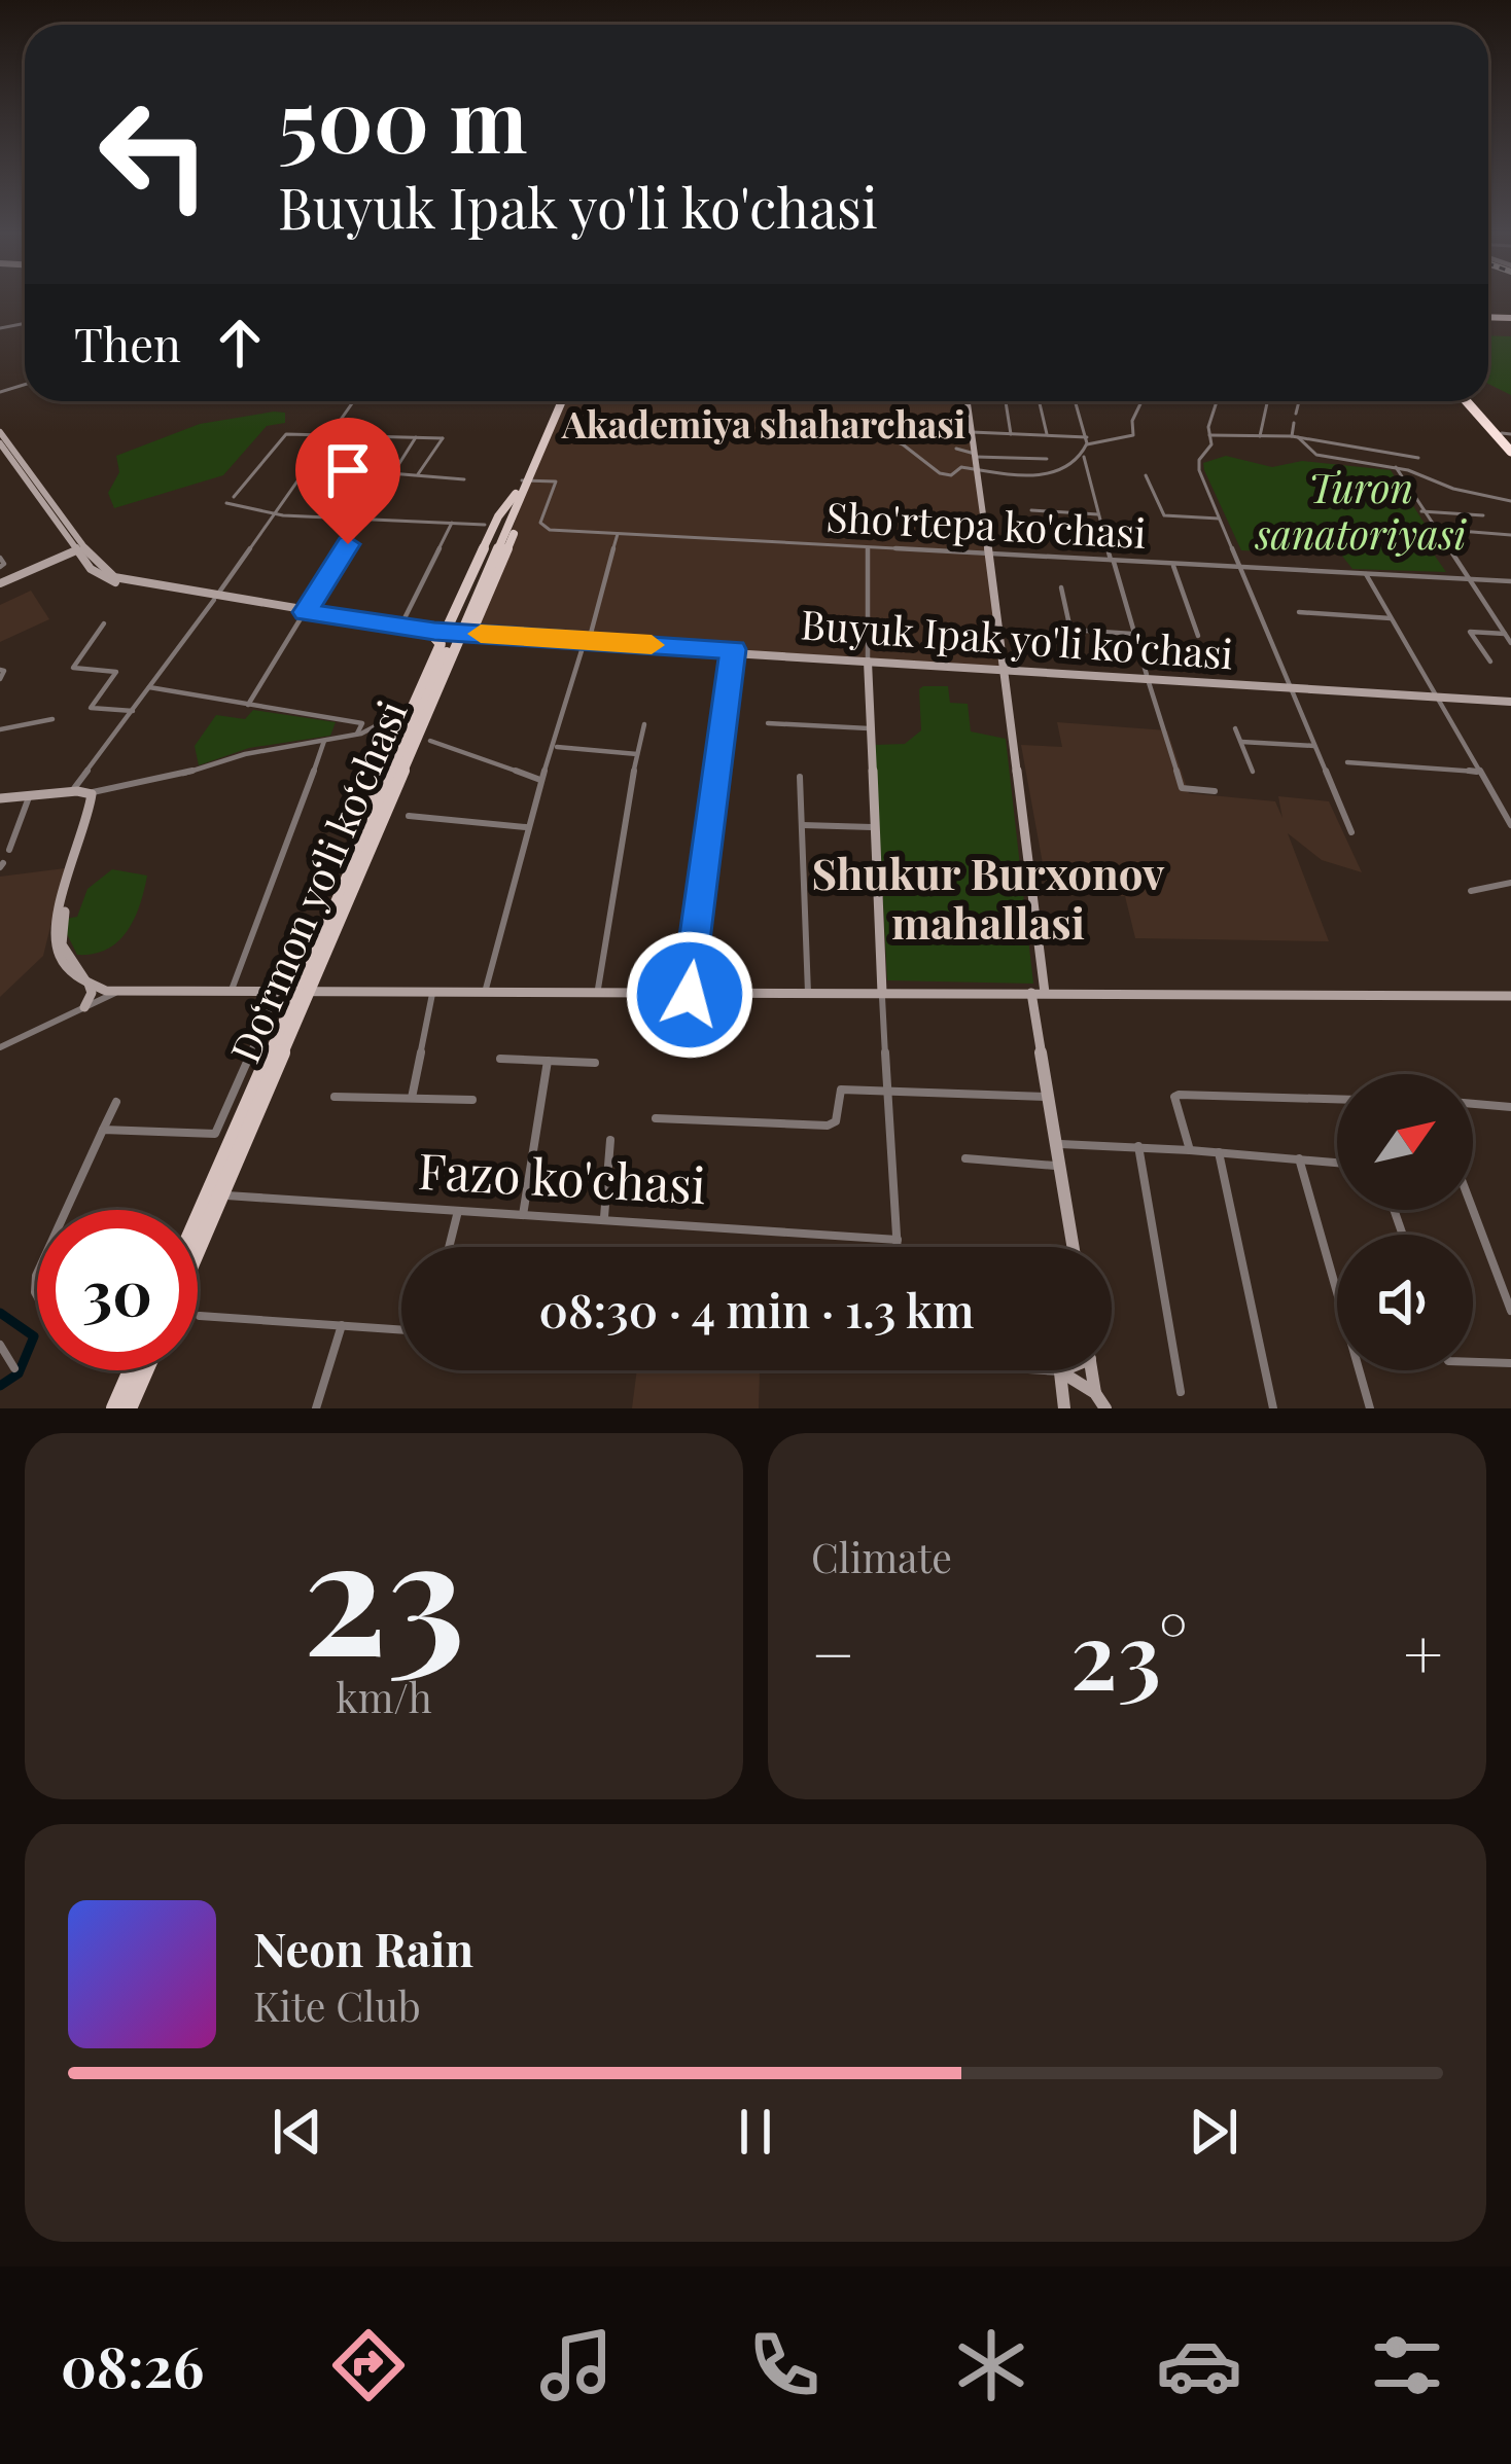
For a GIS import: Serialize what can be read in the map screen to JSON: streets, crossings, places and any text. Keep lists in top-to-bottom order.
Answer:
{
  "streets": {
    "main road": ["Do‘rmon yo‘li ko‘chasi"],
    "street": ["Sho'rtepa ko'chasi", "Buyuk Ipak yo'li ko'chasi", "Fazo ko'chasi"]
  },
  "crossings": [
    ["Sho'rtepa ko'chasi", "Do‘rmon yo‘li ko‘chasi"],
    ["Do‘rmon yo‘li ko‘chasi", "Fazo ko'chasi"]
  ],
  "districts": ["Akademiya shaharchasi", "Shukur Burxonov mahallasi"],
  "parks": ["Turon sanatoriyasi"],
  "north": "top right",
  "page": {
    "turn": ["500 m", "Buyuk Ipak yo'li ko'chasi"],
    "then": "Then",
    "limit": "30",
    "trip": "08:30 · 4 min · 1.3 km",
    "tile": [
      ["23", "km/h"],
      "Climate"
    ],
    "heat": ["−", "23°", "+"],
    "song": ["Neon Rain", "Kite Club"],
    "tabs": "08:26"
  }
}
